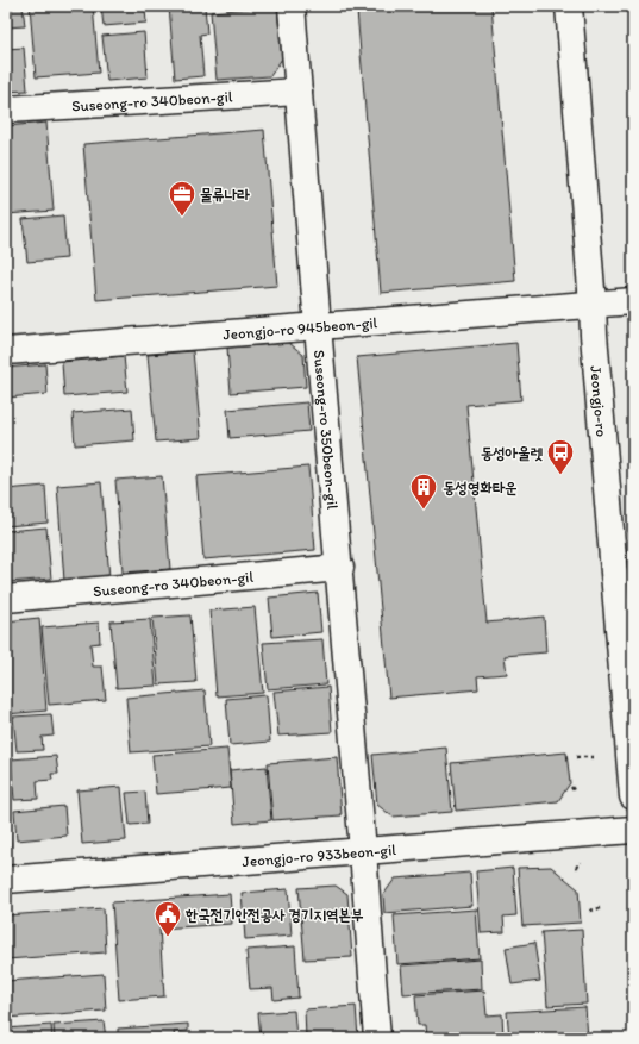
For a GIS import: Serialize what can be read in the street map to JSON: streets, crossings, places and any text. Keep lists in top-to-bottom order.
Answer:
{
  "streets": {
    "street": [
      "Suseong-ro 340beon-gil",
      "Jeongjo-ro 945beon-gil",
      "Jeongjo-ro",
      "Suseong-ro 350beon-gil",
      "Jeongjo-ro 933beon-gil"
    ]
  },
  "crossings": [
    ["Suseong-ro 340beon-gil", "Suseong-ro 350beon-gil"],
    ["Jeongjo-ro 945beon-gil", "Jeongjo-ro"],
    ["Jeongjo-ro 945beon-gil", "Suseong-ro 350beon-gil"],
    ["Suseong-ro 350beon-gil", "Jeongjo-ro 933beon-gil"]
  ],
  "places": {
    "office": ["물류나라"],
    "bus stop": ["동성아울렛"],
    "building": ["동성영화타운"],
    "public building": ["한국전기안전공사 경기지역본부"]
  }
}
